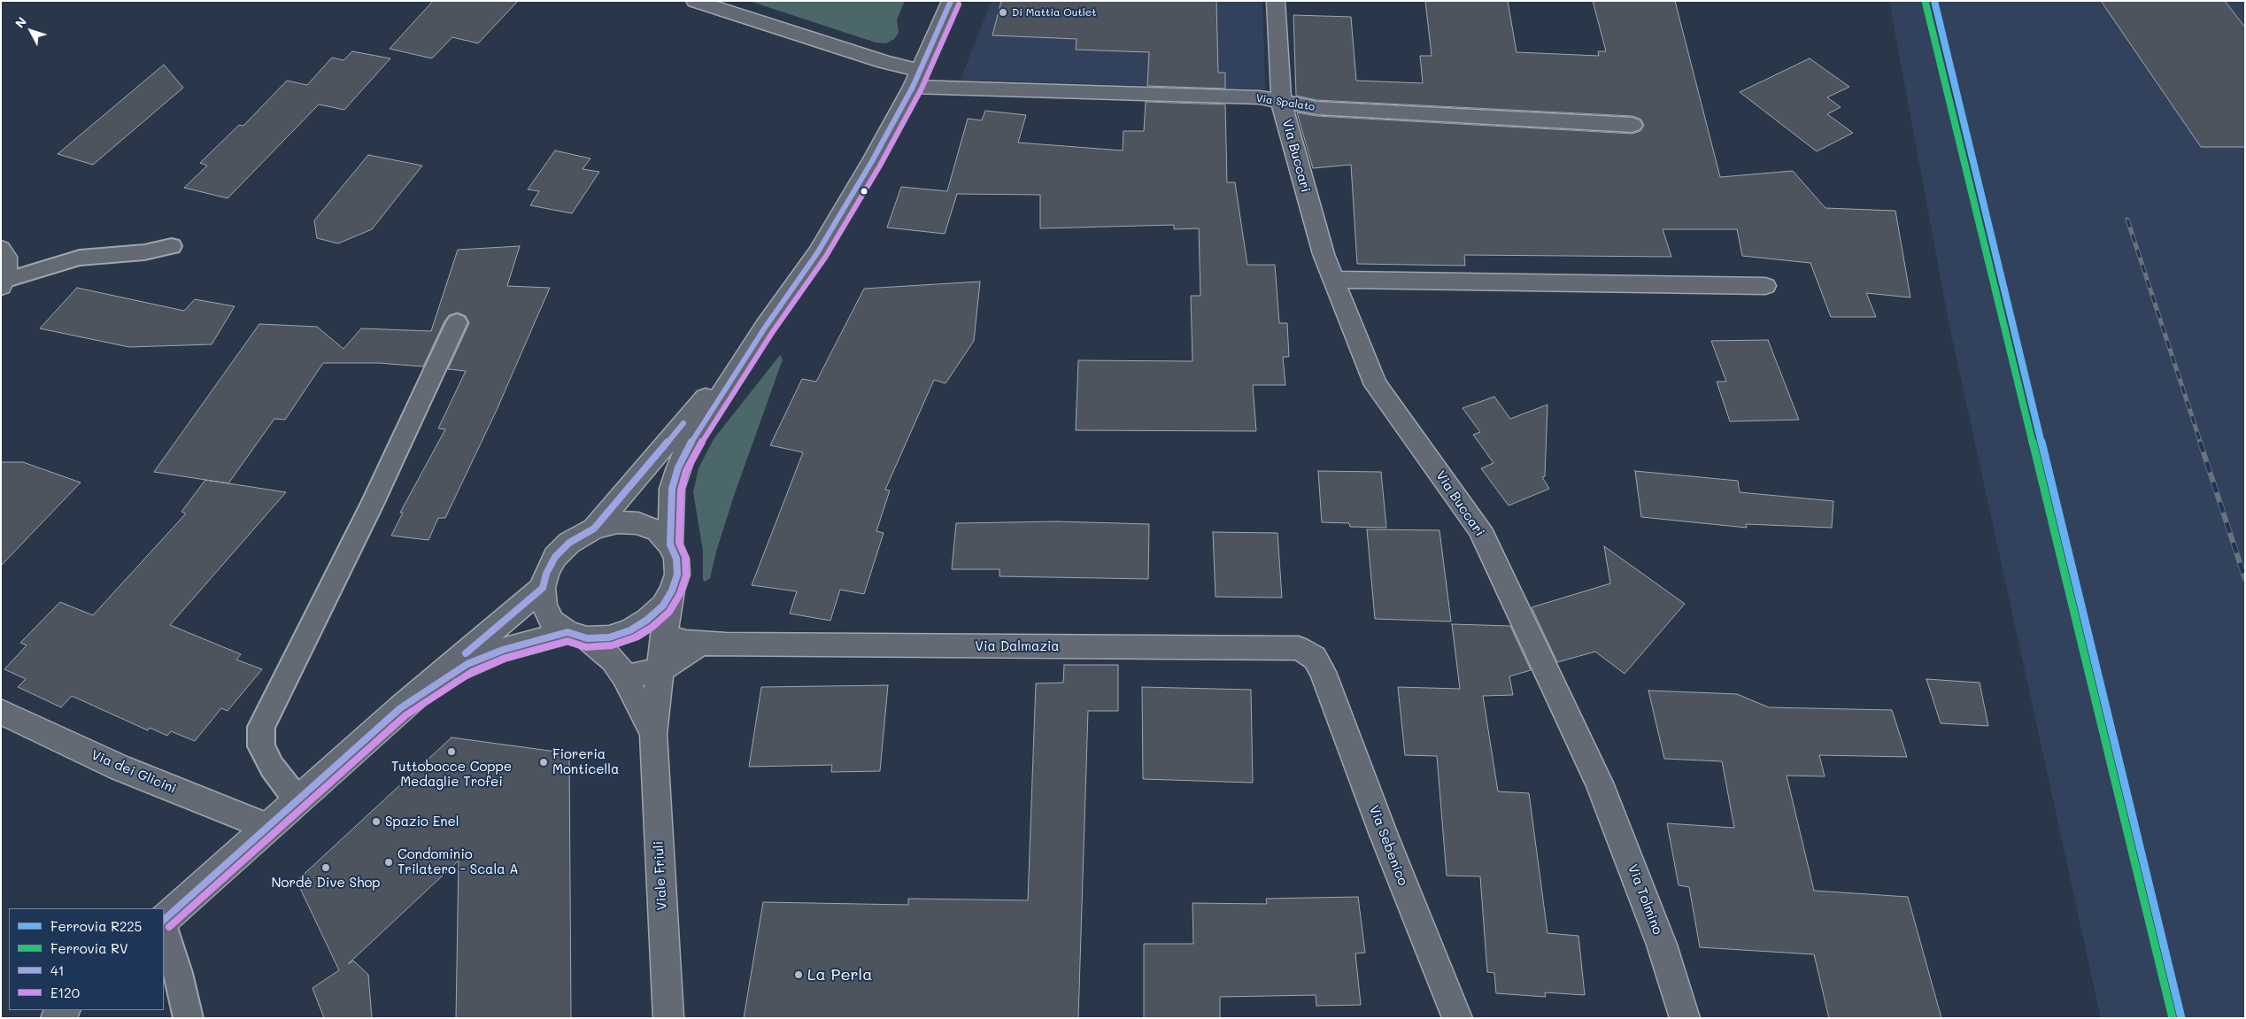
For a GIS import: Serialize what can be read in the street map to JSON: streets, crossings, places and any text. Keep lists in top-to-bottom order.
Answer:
{
  "streets": {
    "street": [
      "Via Spalato",
      "Via Buccari",
      "Via Dalmazia",
      "Via dei Glicini",
      "Via Sebenico",
      "Viale Friuli",
      "Via Tolmino"
    ]
  },
  "crossings": [
    ["Via Spalato", "Via Buccari"],
    ["Via Buccari", "Via Tolmino"],
    ["Via Dalmazia", "Via Sebenico"],
    ["Via Dalmazia", "Viale Friuli"]
  ],
  "places": [
    "Di Mattia Outlet",
    "Tuttobocce Coppe Medaglie Trofei",
    "Fioreria Monticella",
    "Spazio Enel",
    "Condominio Trilatero - Scala A",
    "Nordè Dive Shop",
    "La Perla"
  ],
  "lines": [
    "rail line R225",
    "transit line 41",
    "rail line RV",
    "transit line E120"
  ],
  "legend": [
    "Ferrovia R225",
    "Ferrovia RV",
    "41",
    "E120"
  ],
  "north": "top left"
}
